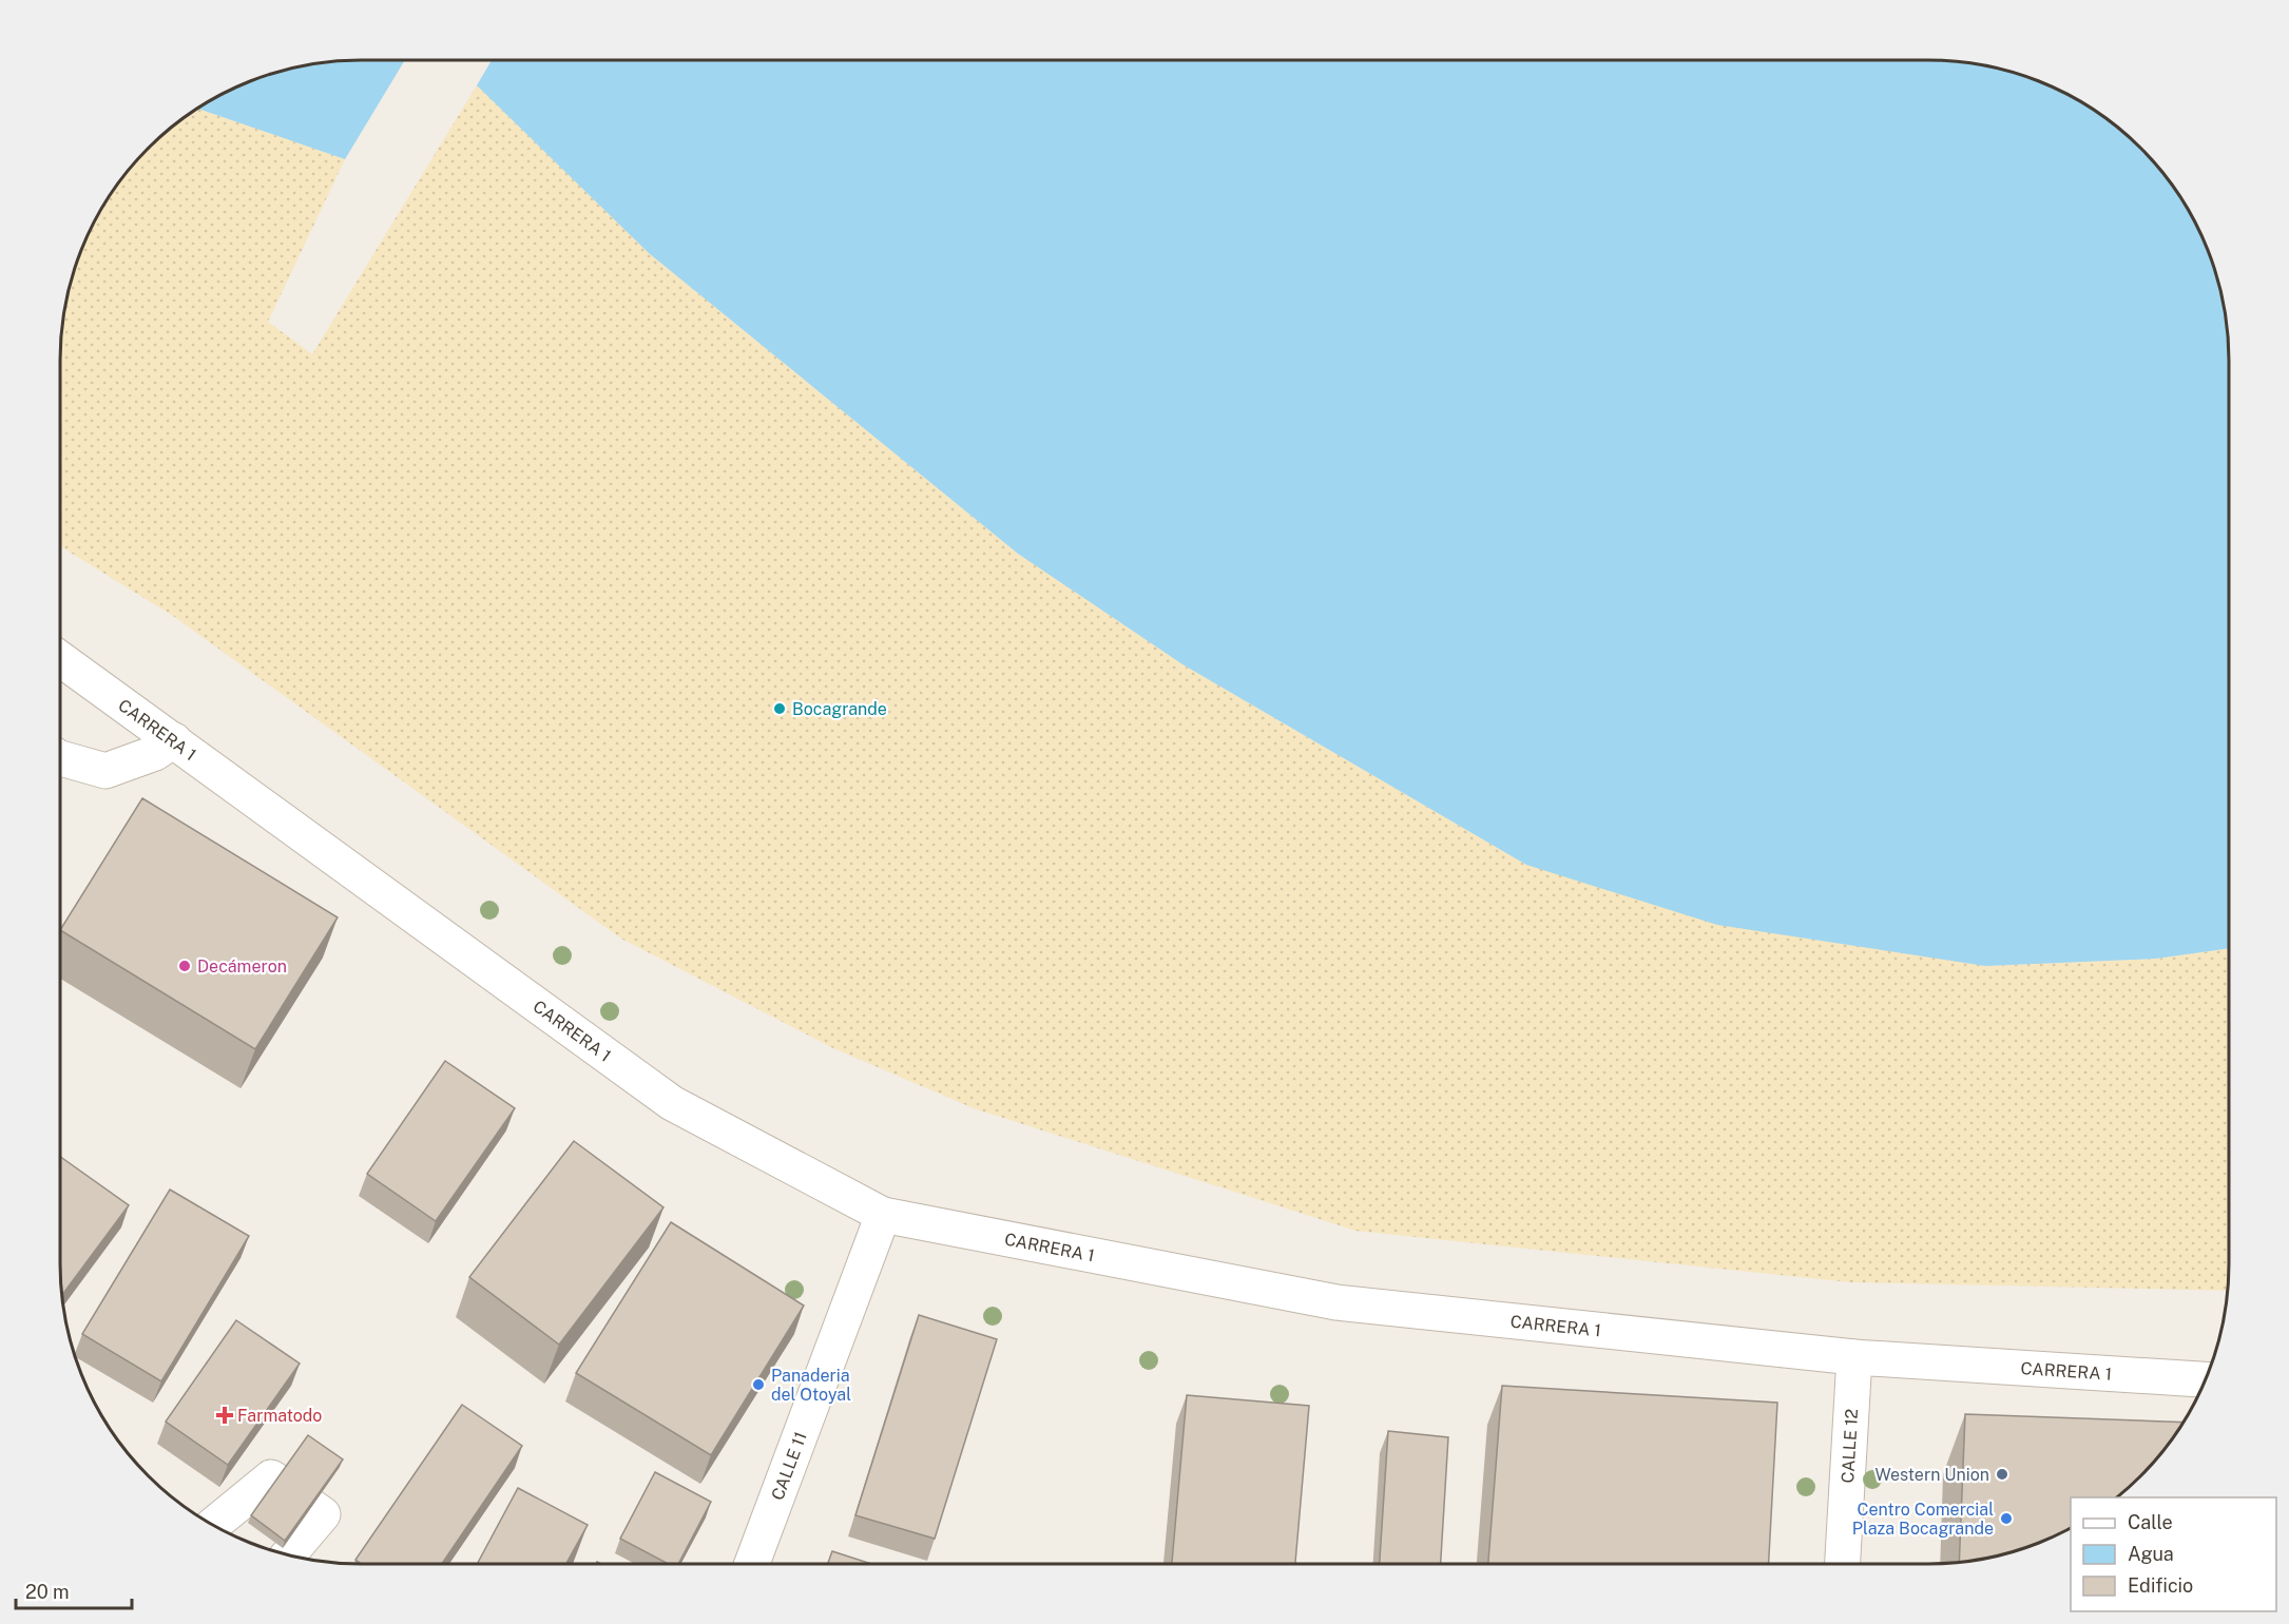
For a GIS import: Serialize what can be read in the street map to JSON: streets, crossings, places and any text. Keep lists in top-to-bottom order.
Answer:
{
  "streets": {
    "street": ["CARRERA 1", "CALLE 12", "CALLE 11"]
  },
  "crossings": [
    ["CARRERA 1", "CALLE 12"],
    ["CARRERA 1", "CALLE 11"]
  ],
  "places": {
    "other": [
      "Bocagrande",
      "Decámeron",
      "Panaderia del Otoyal",
      "Western Union",
      "Centro Comercial Plaza Bocagrande"
    ],
    "health": ["Farmatodo"]
  },
  "legend": ["Calle", "Agua", "Edificio"],
  "scale_bar": "20 m"
}
